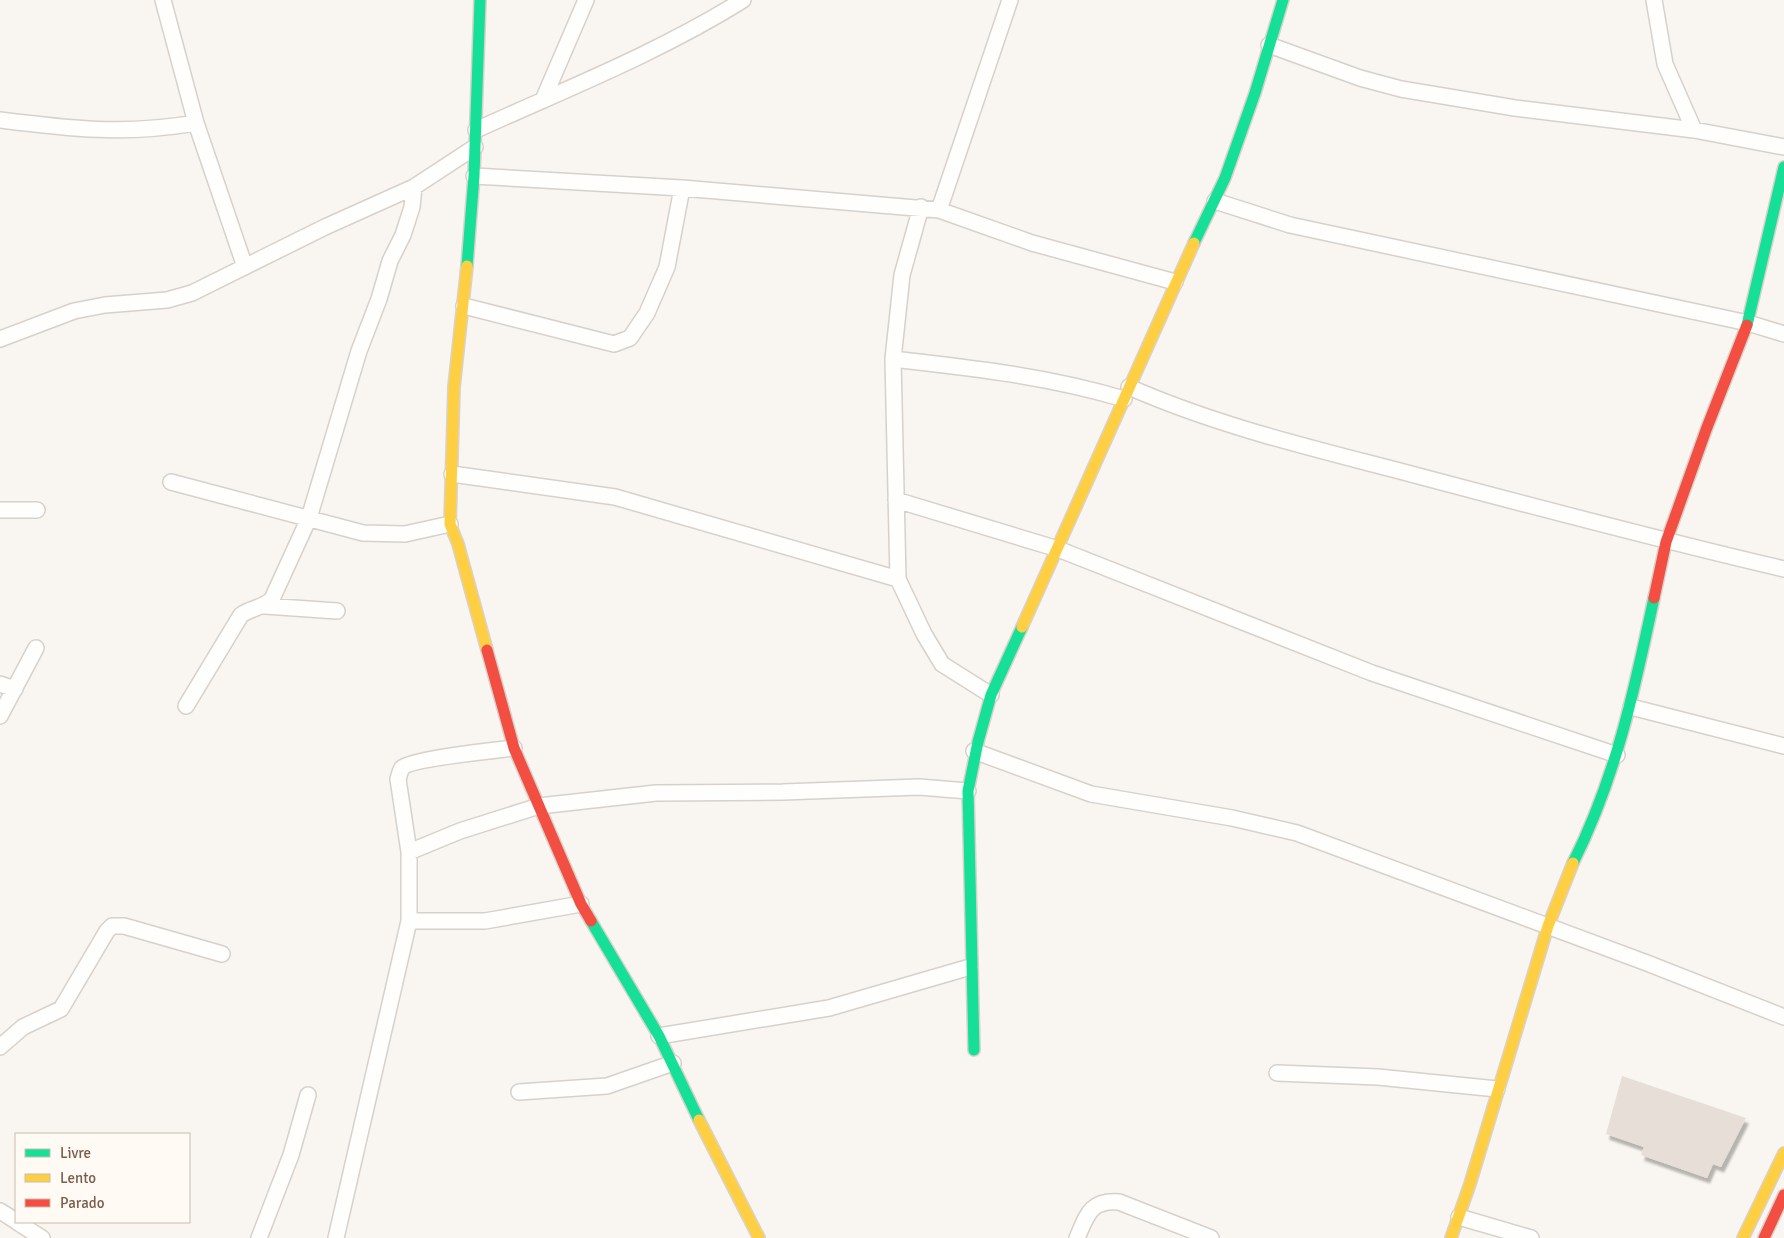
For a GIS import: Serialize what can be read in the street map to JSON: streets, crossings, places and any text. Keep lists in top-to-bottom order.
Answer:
{
  "legend": ["Livre", "Lento", "Parado"]
}
